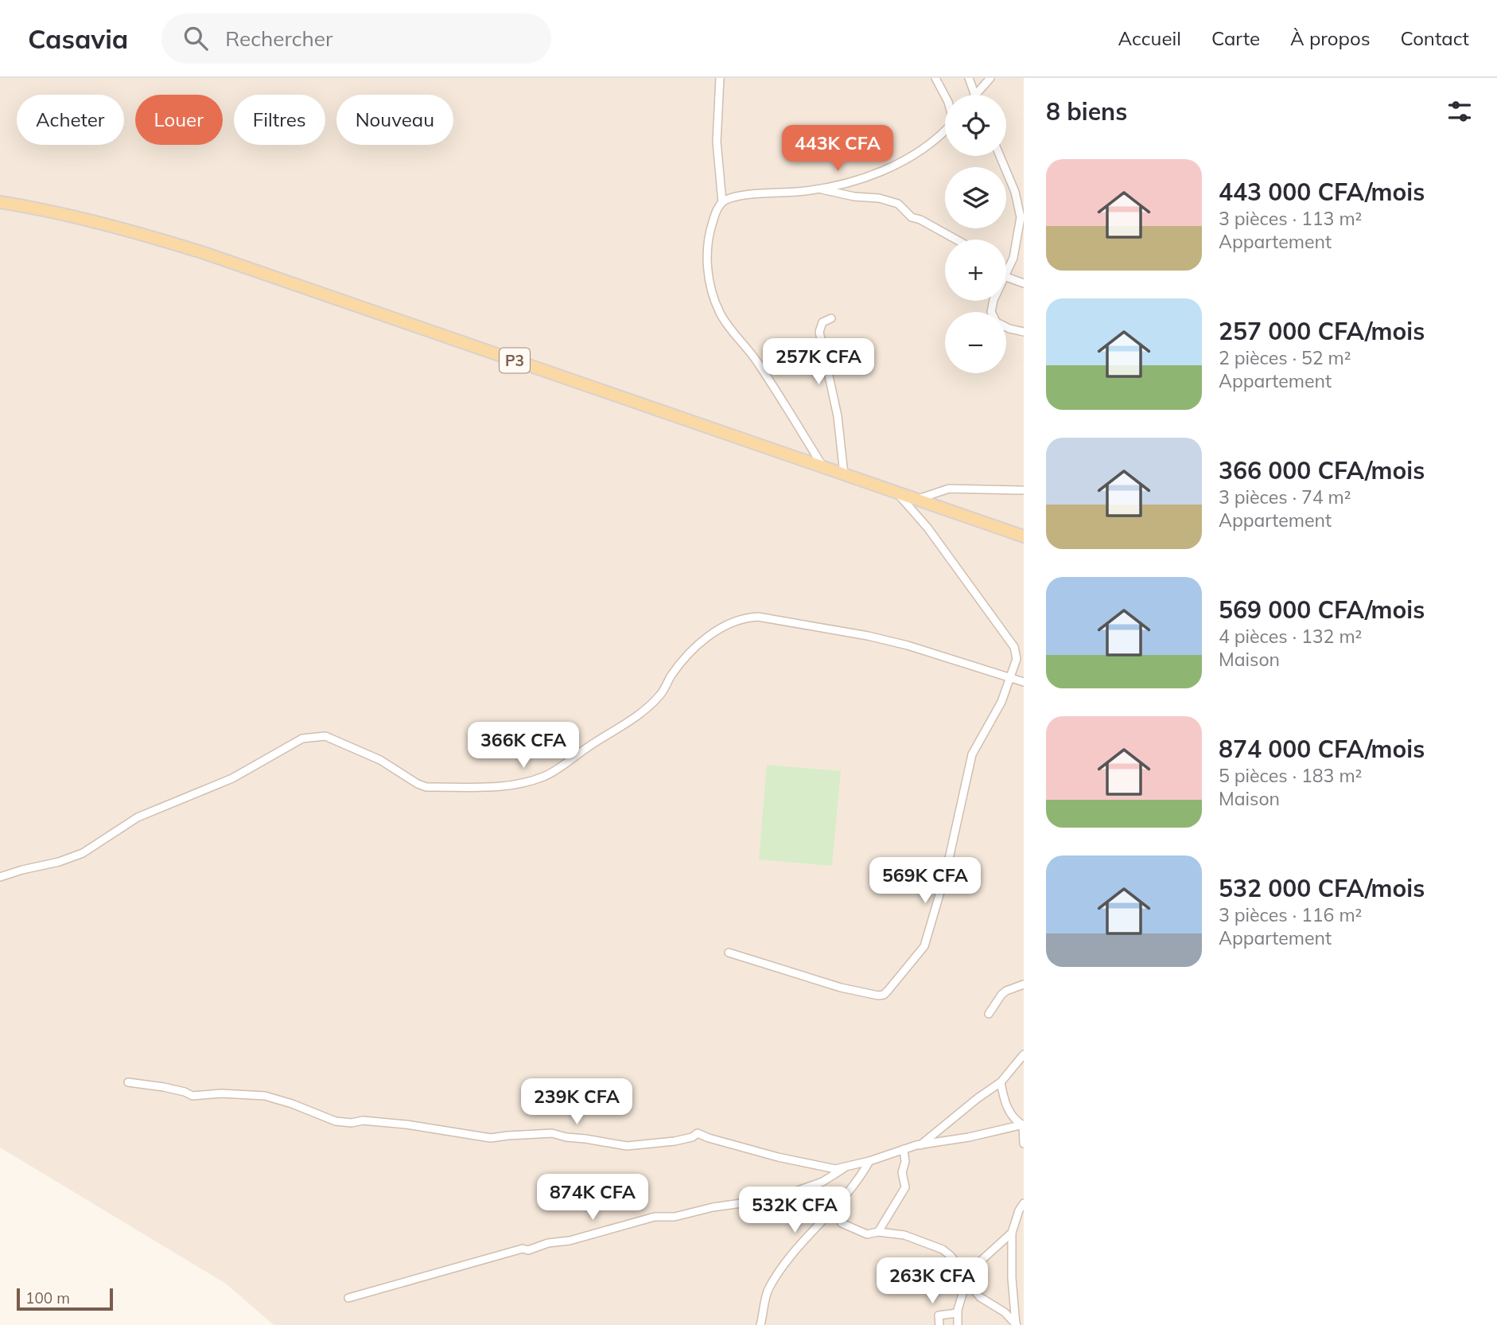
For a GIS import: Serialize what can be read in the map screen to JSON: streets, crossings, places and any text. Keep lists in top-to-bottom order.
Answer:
{
  "streets": {
    "main road": ["P3"]
  },
  "scale_bar": "100 m",
  "page": {
    "header": "Casavia",
    "search": "Rechercher",
    "nav": [
      "Accueil",
      "Carte",
      "À propos",
      "Contact"
    ],
    "heading": "8 biens",
    "map_buttons": ["+", "−"],
    "chip": [
      "Acheter",
      "Louer",
      "Filtres",
      "Nouveau"
    ],
    "price": [
      "443K CFA",
      "257K CFA",
      "366K CFA",
      "569K CFA",
      "239K CFA",
      "874K CFA",
      "532K CFA",
      "263K CFA"
    ],
    "list": [
      {
        "name": "443 000 CFA/mois",
        "note": "3 pièces · 113 m² · Appartement"
      },
      {
        "name": "257 000 CFA/mois",
        "note": "2 pièces · 52 m² · Appartement"
      },
      {
        "name": "366 000 CFA/mois",
        "note": "3 pièces · 74 m² · Appartement"
      },
      {
        "name": "569 000 CFA/mois",
        "note": "4 pièces · 132 m² · Maison"
      },
      {
        "name": "874 000 CFA/mois",
        "note": "5 pièces · 183 m² · Maison"
      },
      {
        "name": "532 000 CFA/mois",
        "note": "3 pièces · 116 m² · Appartement"
      }
    ],
    "scale": "100 m"
  }
}
